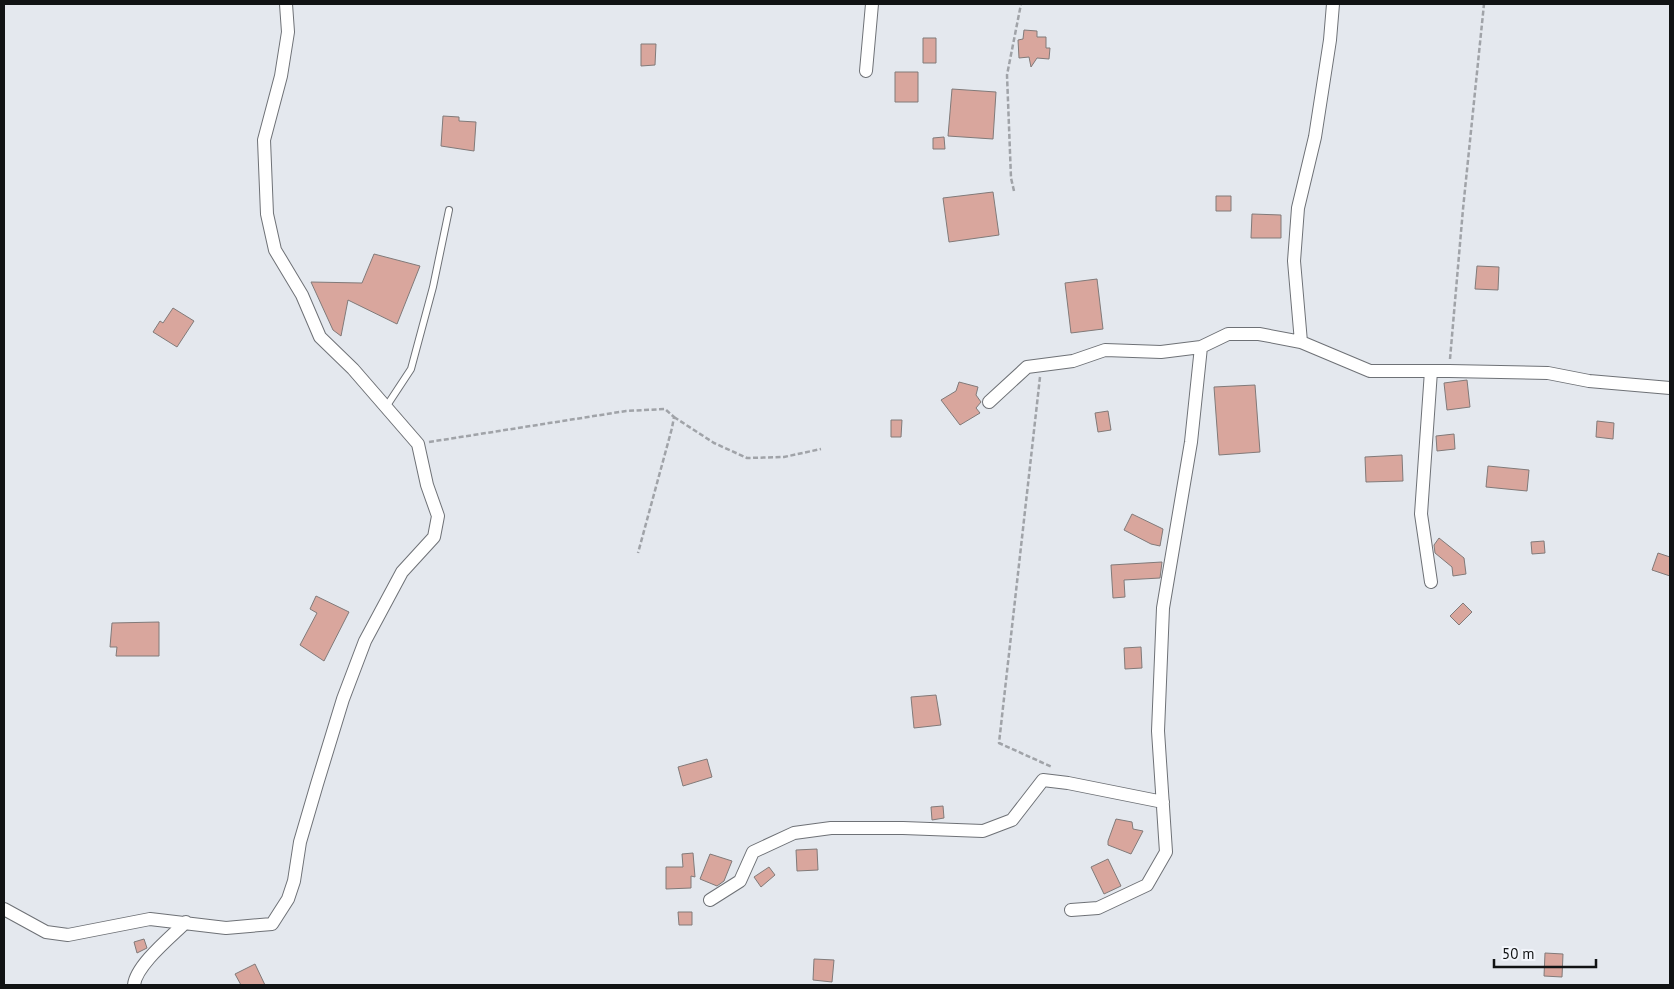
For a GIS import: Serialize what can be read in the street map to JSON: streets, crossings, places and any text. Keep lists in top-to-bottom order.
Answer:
{
  "scale_bar": "50 m"
}
